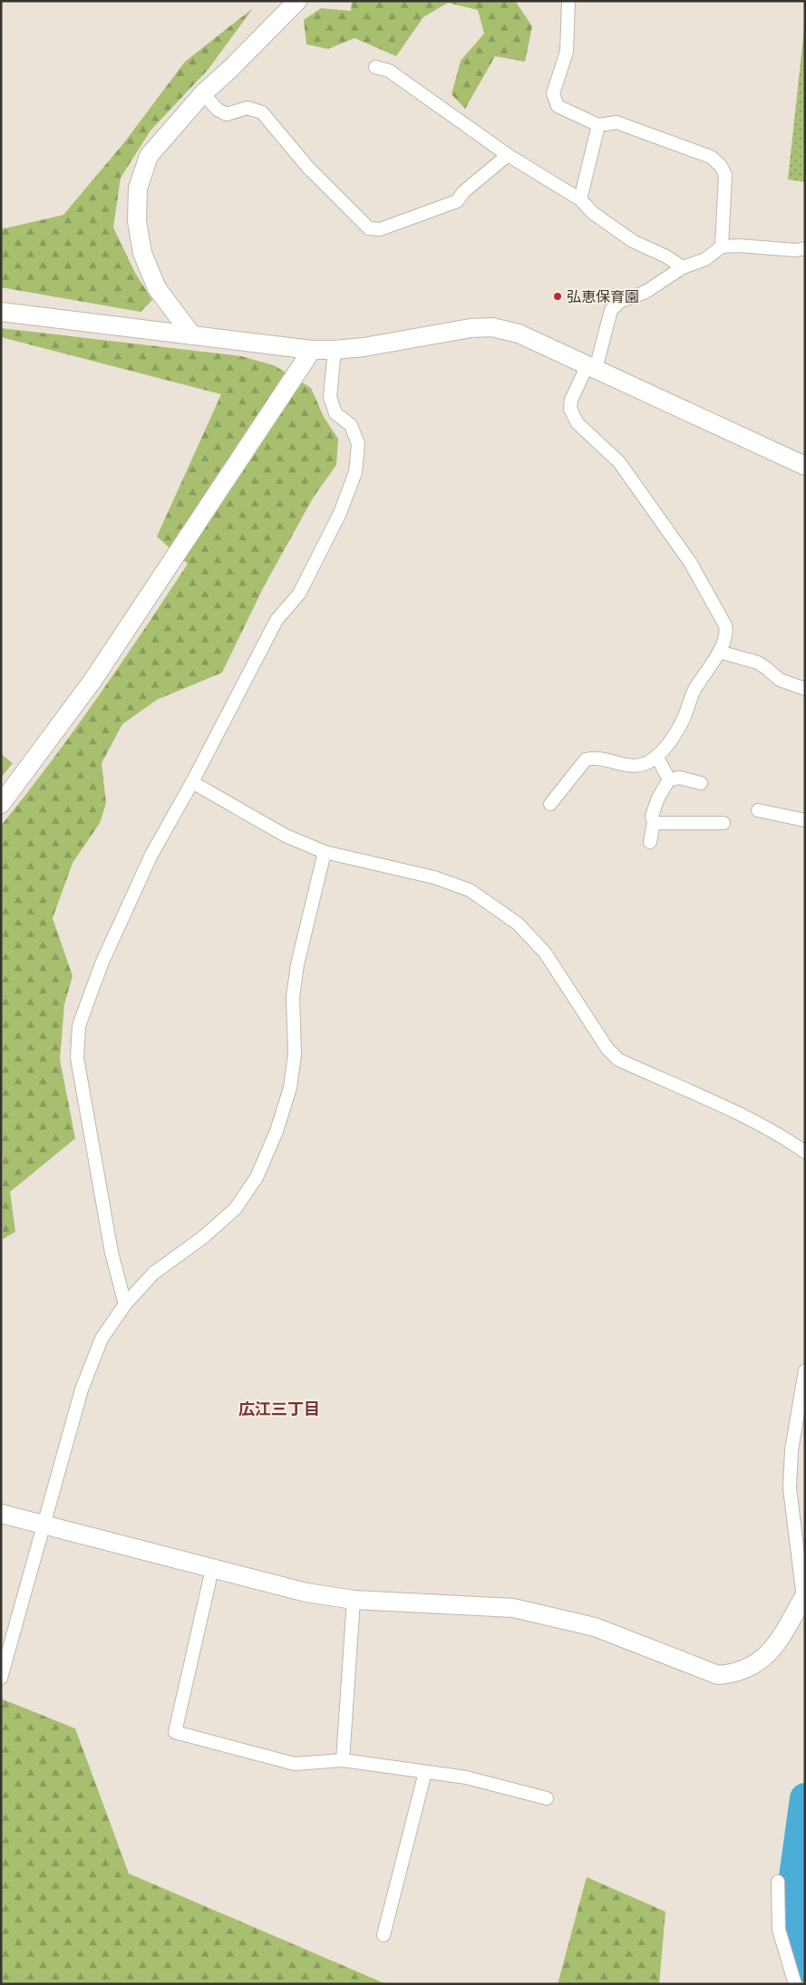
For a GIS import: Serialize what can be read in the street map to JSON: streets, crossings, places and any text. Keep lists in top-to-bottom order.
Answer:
{
  "districts": ["広江三丁目"],
  "places": ["弘恵保育園"]
}
